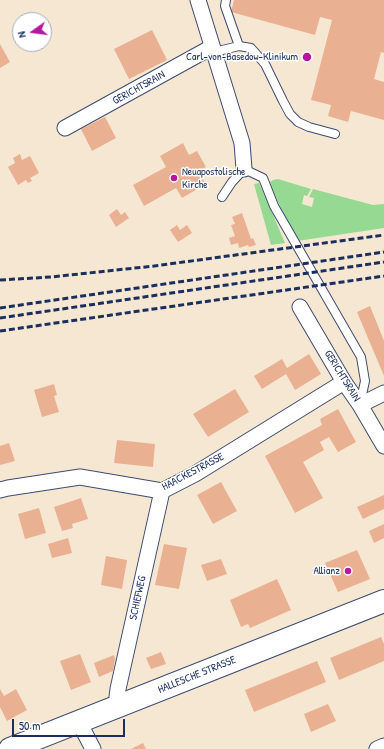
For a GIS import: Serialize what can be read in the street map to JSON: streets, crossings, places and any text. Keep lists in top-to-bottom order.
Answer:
{
  "streets": {
    "main road": ["HALLESCHE STRASSE"],
    "street": ["GERICHTSRAIN", "HAACKESTRASSE", "SCHIEFWEG"]
  },
  "crossings": [
    ["GERICHTSRAIN", "HAACKESTRASSE"],
    ["HAACKESTRASSE", "SCHIEFWEG"],
    ["SCHIEFWEG", "HALLESCHE STRASSE"]
  ],
  "places": ["Carl-von-Basedow-Klinikum", "Neuapostolische Kirche", "Allianz"],
  "scale_bar": "50 m",
  "north": "left"
}
